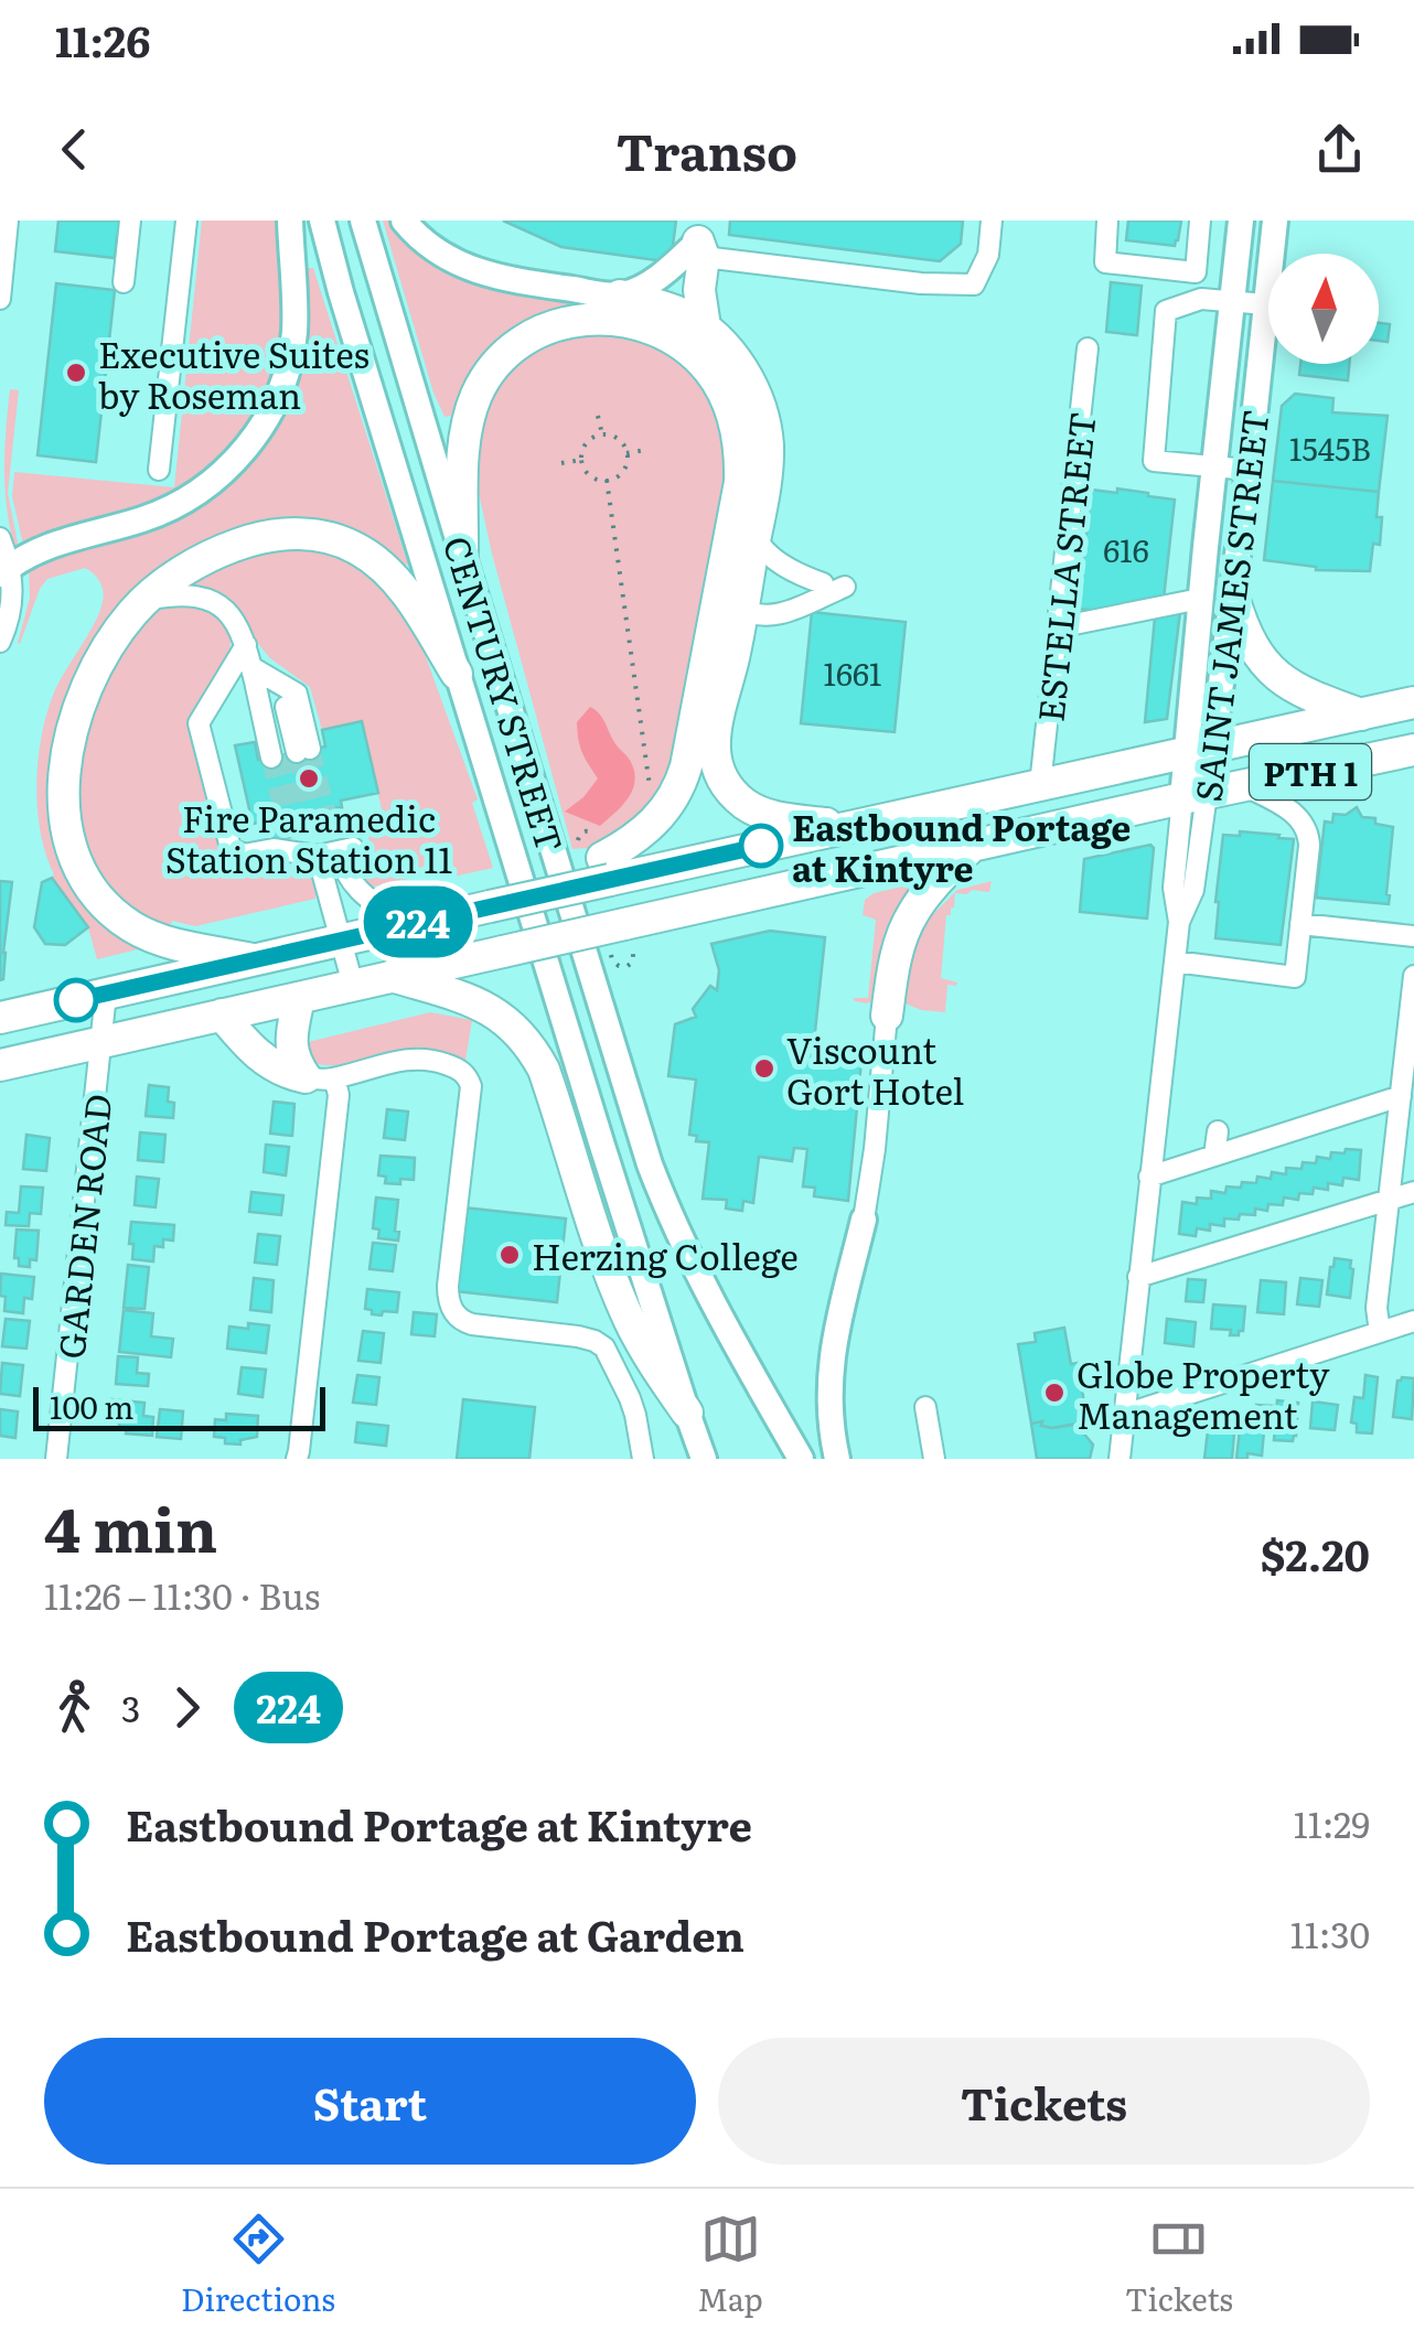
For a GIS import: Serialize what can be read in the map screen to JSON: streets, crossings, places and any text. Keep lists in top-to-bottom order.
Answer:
{
  "streets": {
    "highway": ["PTH 1"],
    "main road": ["SAINT JAMES STREET", "CENTURY STREET"],
    "street": ["ESTELLA STREET", "GARDEN ROAD"]
  },
  "crossings": [
    ["ESTELLA STREET", "PTH 1"],
    ["SAINT JAMES STREET", "PTH 1"],
    ["PTH 1", "GARDEN ROAD"]
  ],
  "places": [
    "Executive Suites by Roseman",
    "Fire Paramedic Station Station 11",
    "Eastbound Portage at Kintyre",
    "Viscount Gort Hotel",
    "Herzing College",
    "Globe Property Management"
  ],
  "lines": ["bus line 224"],
  "house_numbers": ["1545B", "616", "1661"],
  "scale_bar": "100 m",
  "north": "top",
  "page": {
    "status": "11:26",
    "header": "Transo",
    "on_map": "224",
    "scale": "100 m",
    "heading": ["4 min", "11:26 – 11:30 · Bus", "$2.20"],
    "legs": ["3", "224"],
    "list": [
      {
        "name": "Eastbound Portage at Kintyre",
        "value": "11:29"
      },
      {
        "name": "Eastbound Portage at Garden",
        "value": "11:30"
      }
    ],
    "buttons": ["Start", "Tickets"],
    "tabs": ["Directions", "Map", "Tickets"]
  }
}
